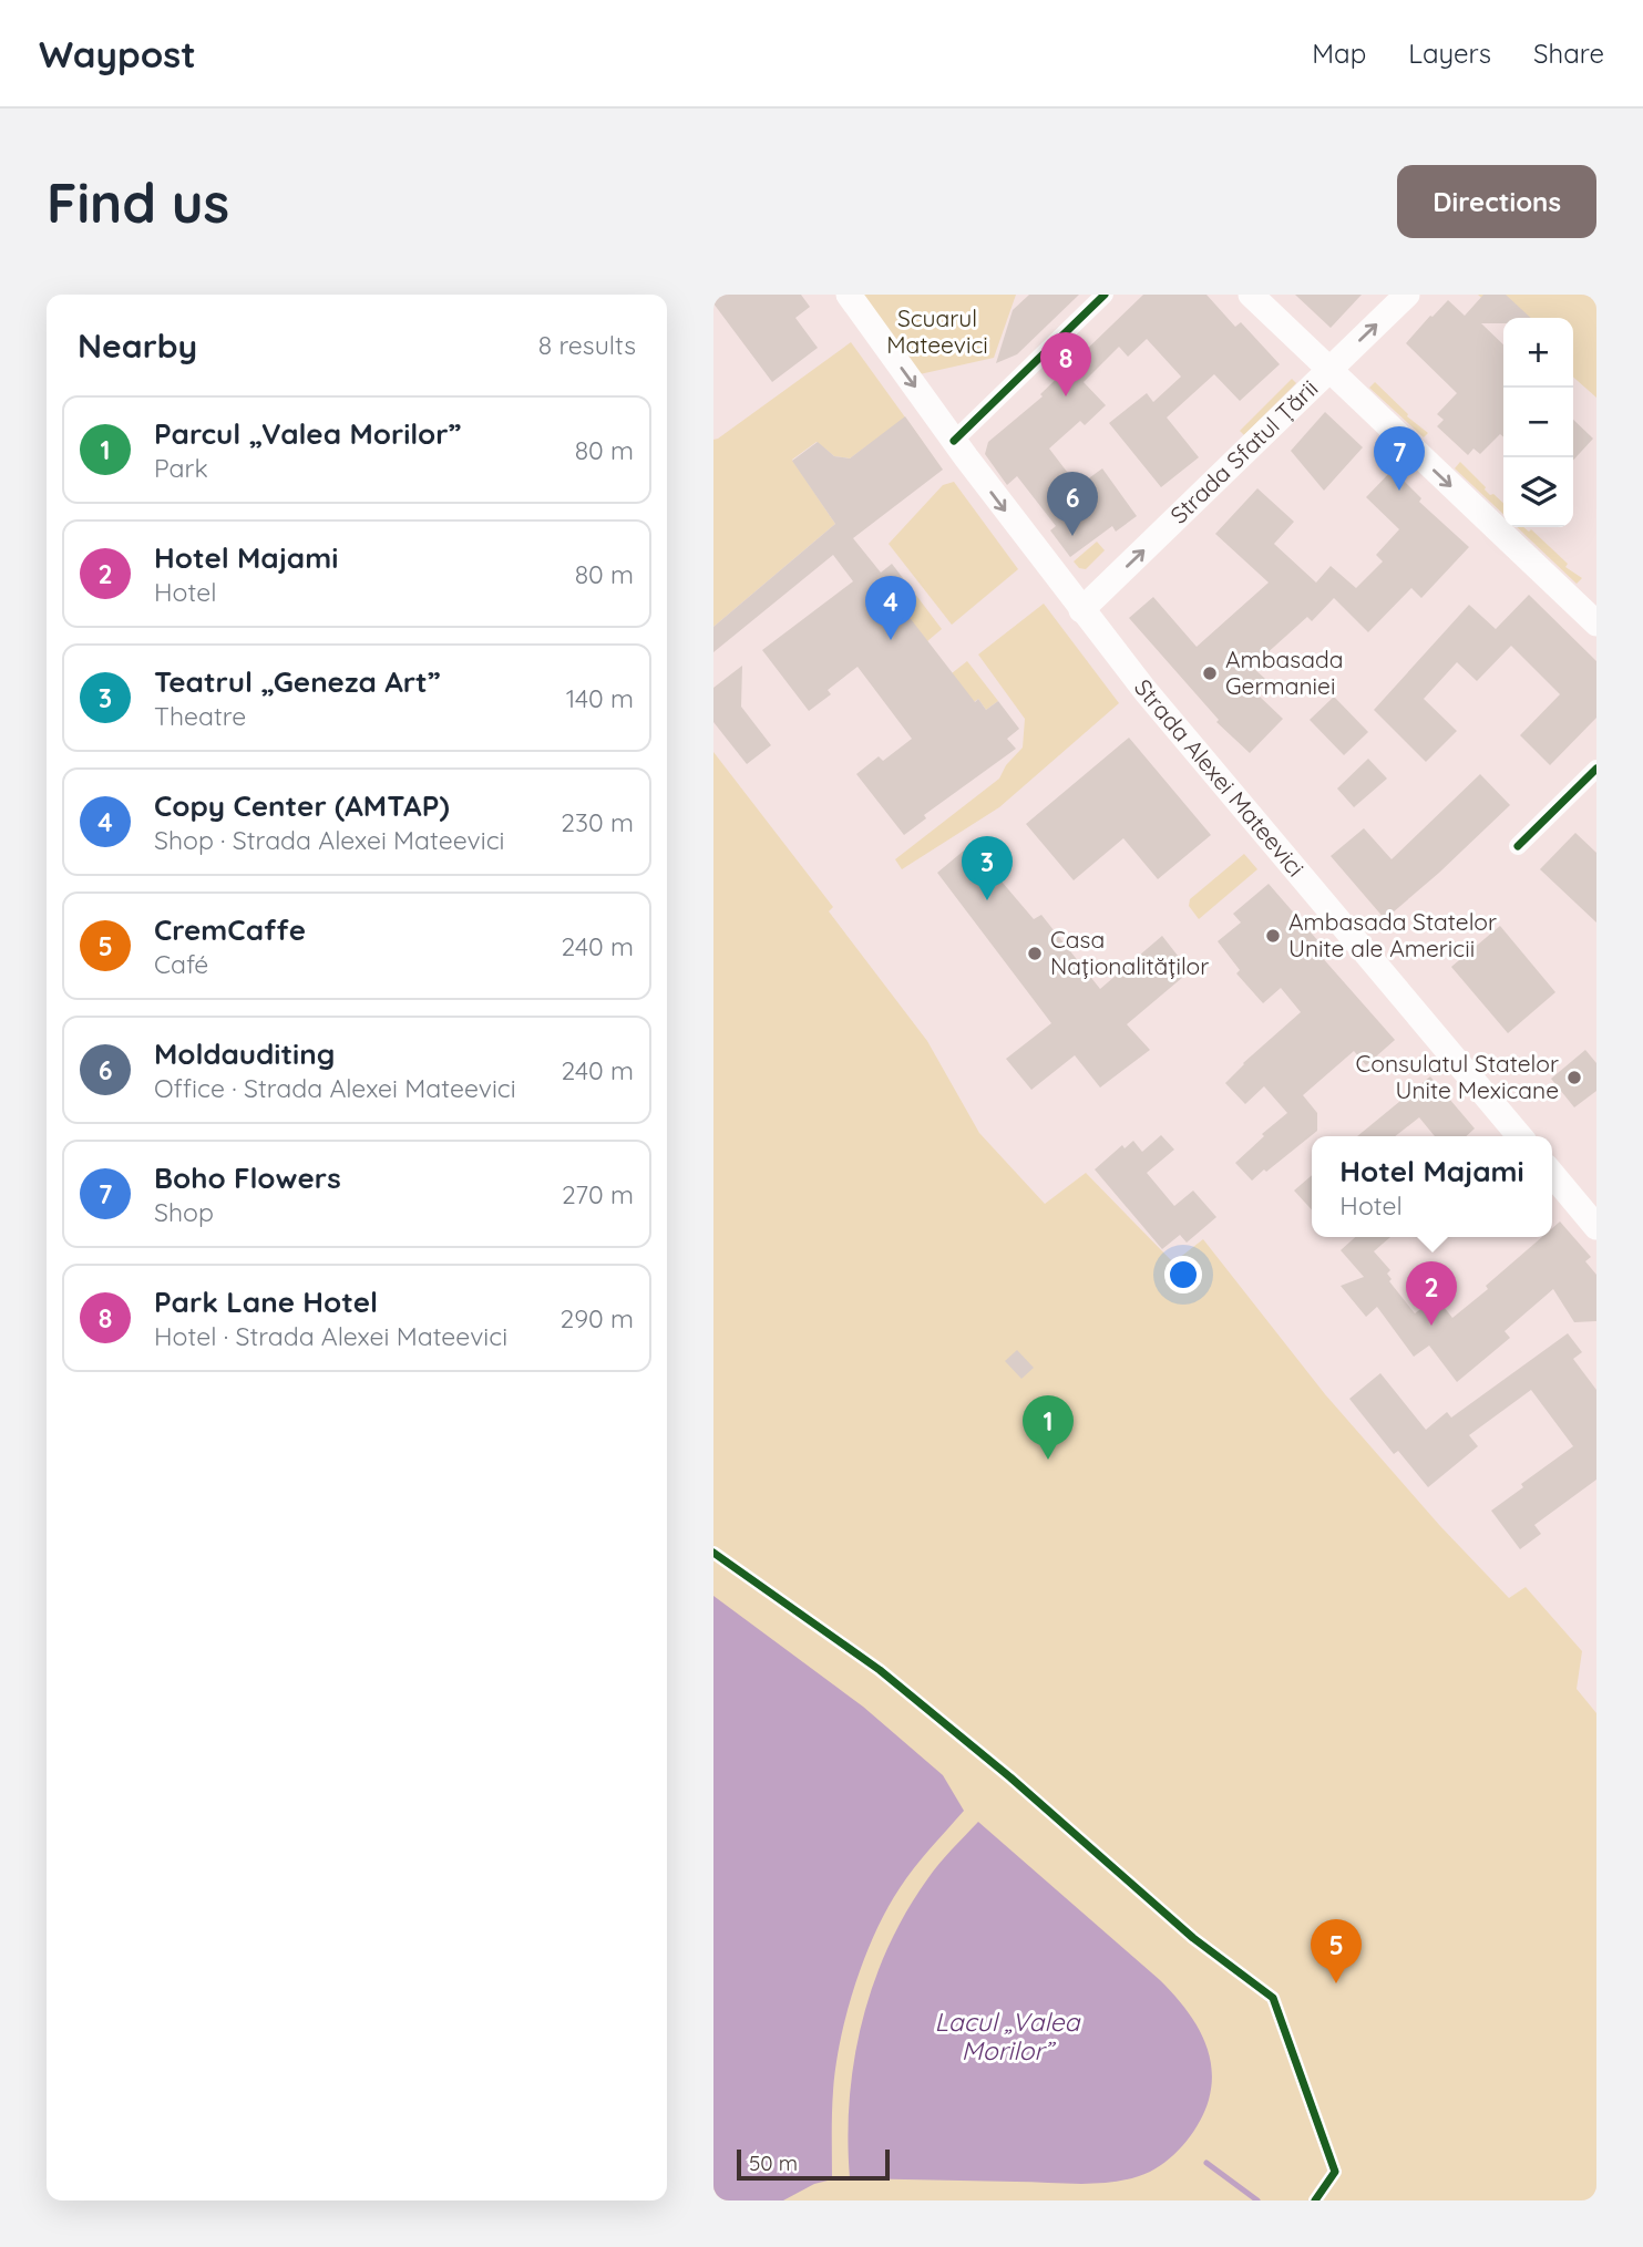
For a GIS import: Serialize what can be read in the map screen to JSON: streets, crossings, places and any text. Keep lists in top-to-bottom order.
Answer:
{
  "streets": {
    "main road": ["Strada Sfatul Țării", "Strada Alexei Mateevici"]
  },
  "crossings": [
    ["Strada Sfatul Țării", "Strada Alexei Mateevici"]
  ],
  "one_way": ["Strada Sfatul Țării", "Strada Alexei Mateevici"],
  "water": ["Lacul „Valea Morilor”"],
  "parks": ["Scuarul Mateevici"],
  "places": [
    "Ambasada Germaniei",
    "Ambasada Statelor Unite ale Americii",
    "Casa Naționalităților",
    "Consulatul Statelor Unite Mexicane"
  ],
  "scale_bar": "50 m",
  "page": {
    "header": "Waypost",
    "nav": ["Map", "Layers", "Share"],
    "buttons": "Directions",
    "title": "Find us",
    "heading": ["Nearby", "8 results"],
    "map_buttons": ["+", "−"],
    "pins": [
      "8",
      "7",
      "6",
      "4",
      "3",
      "2",
      "1",
      "5"
    ],
    "list": [
      {
        "mark": "1",
        "name": "Parcul „Valea Morilor”",
        "note": "Park",
        "value": "80 m"
      },
      {
        "mark": "2",
        "name": "Hotel Majami",
        "note": "Hotel",
        "value": "80 m"
      },
      {
        "mark": "3",
        "name": "Teatrul „Geneza Art”",
        "note": "Theatre",
        "value": "140 m"
      },
      {
        "mark": "4",
        "name": "Copy Center (AMTAP)",
        "note": "Shop · Strada Alexei Mateevici",
        "value": "230 m"
      },
      {
        "mark": "5",
        "name": "CremCaffe",
        "note": "Café",
        "value": "240 m"
      },
      {
        "mark": "6",
        "name": "Moldauditing",
        "note": "Office · Strada Alexei Mateevici",
        "value": "240 m"
      },
      {
        "mark": "7",
        "name": "Boho Flowers",
        "note": "Shop",
        "value": "270 m"
      },
      {
        "mark": "8",
        "name": "Park Lane Hotel",
        "note": "Hotel · Strada Alexei Mateevici",
        "value": "290 m"
      }
    ],
    "popup": ["Hotel Majami", "Hotel"],
    "scale": "50 m"
  }
}
